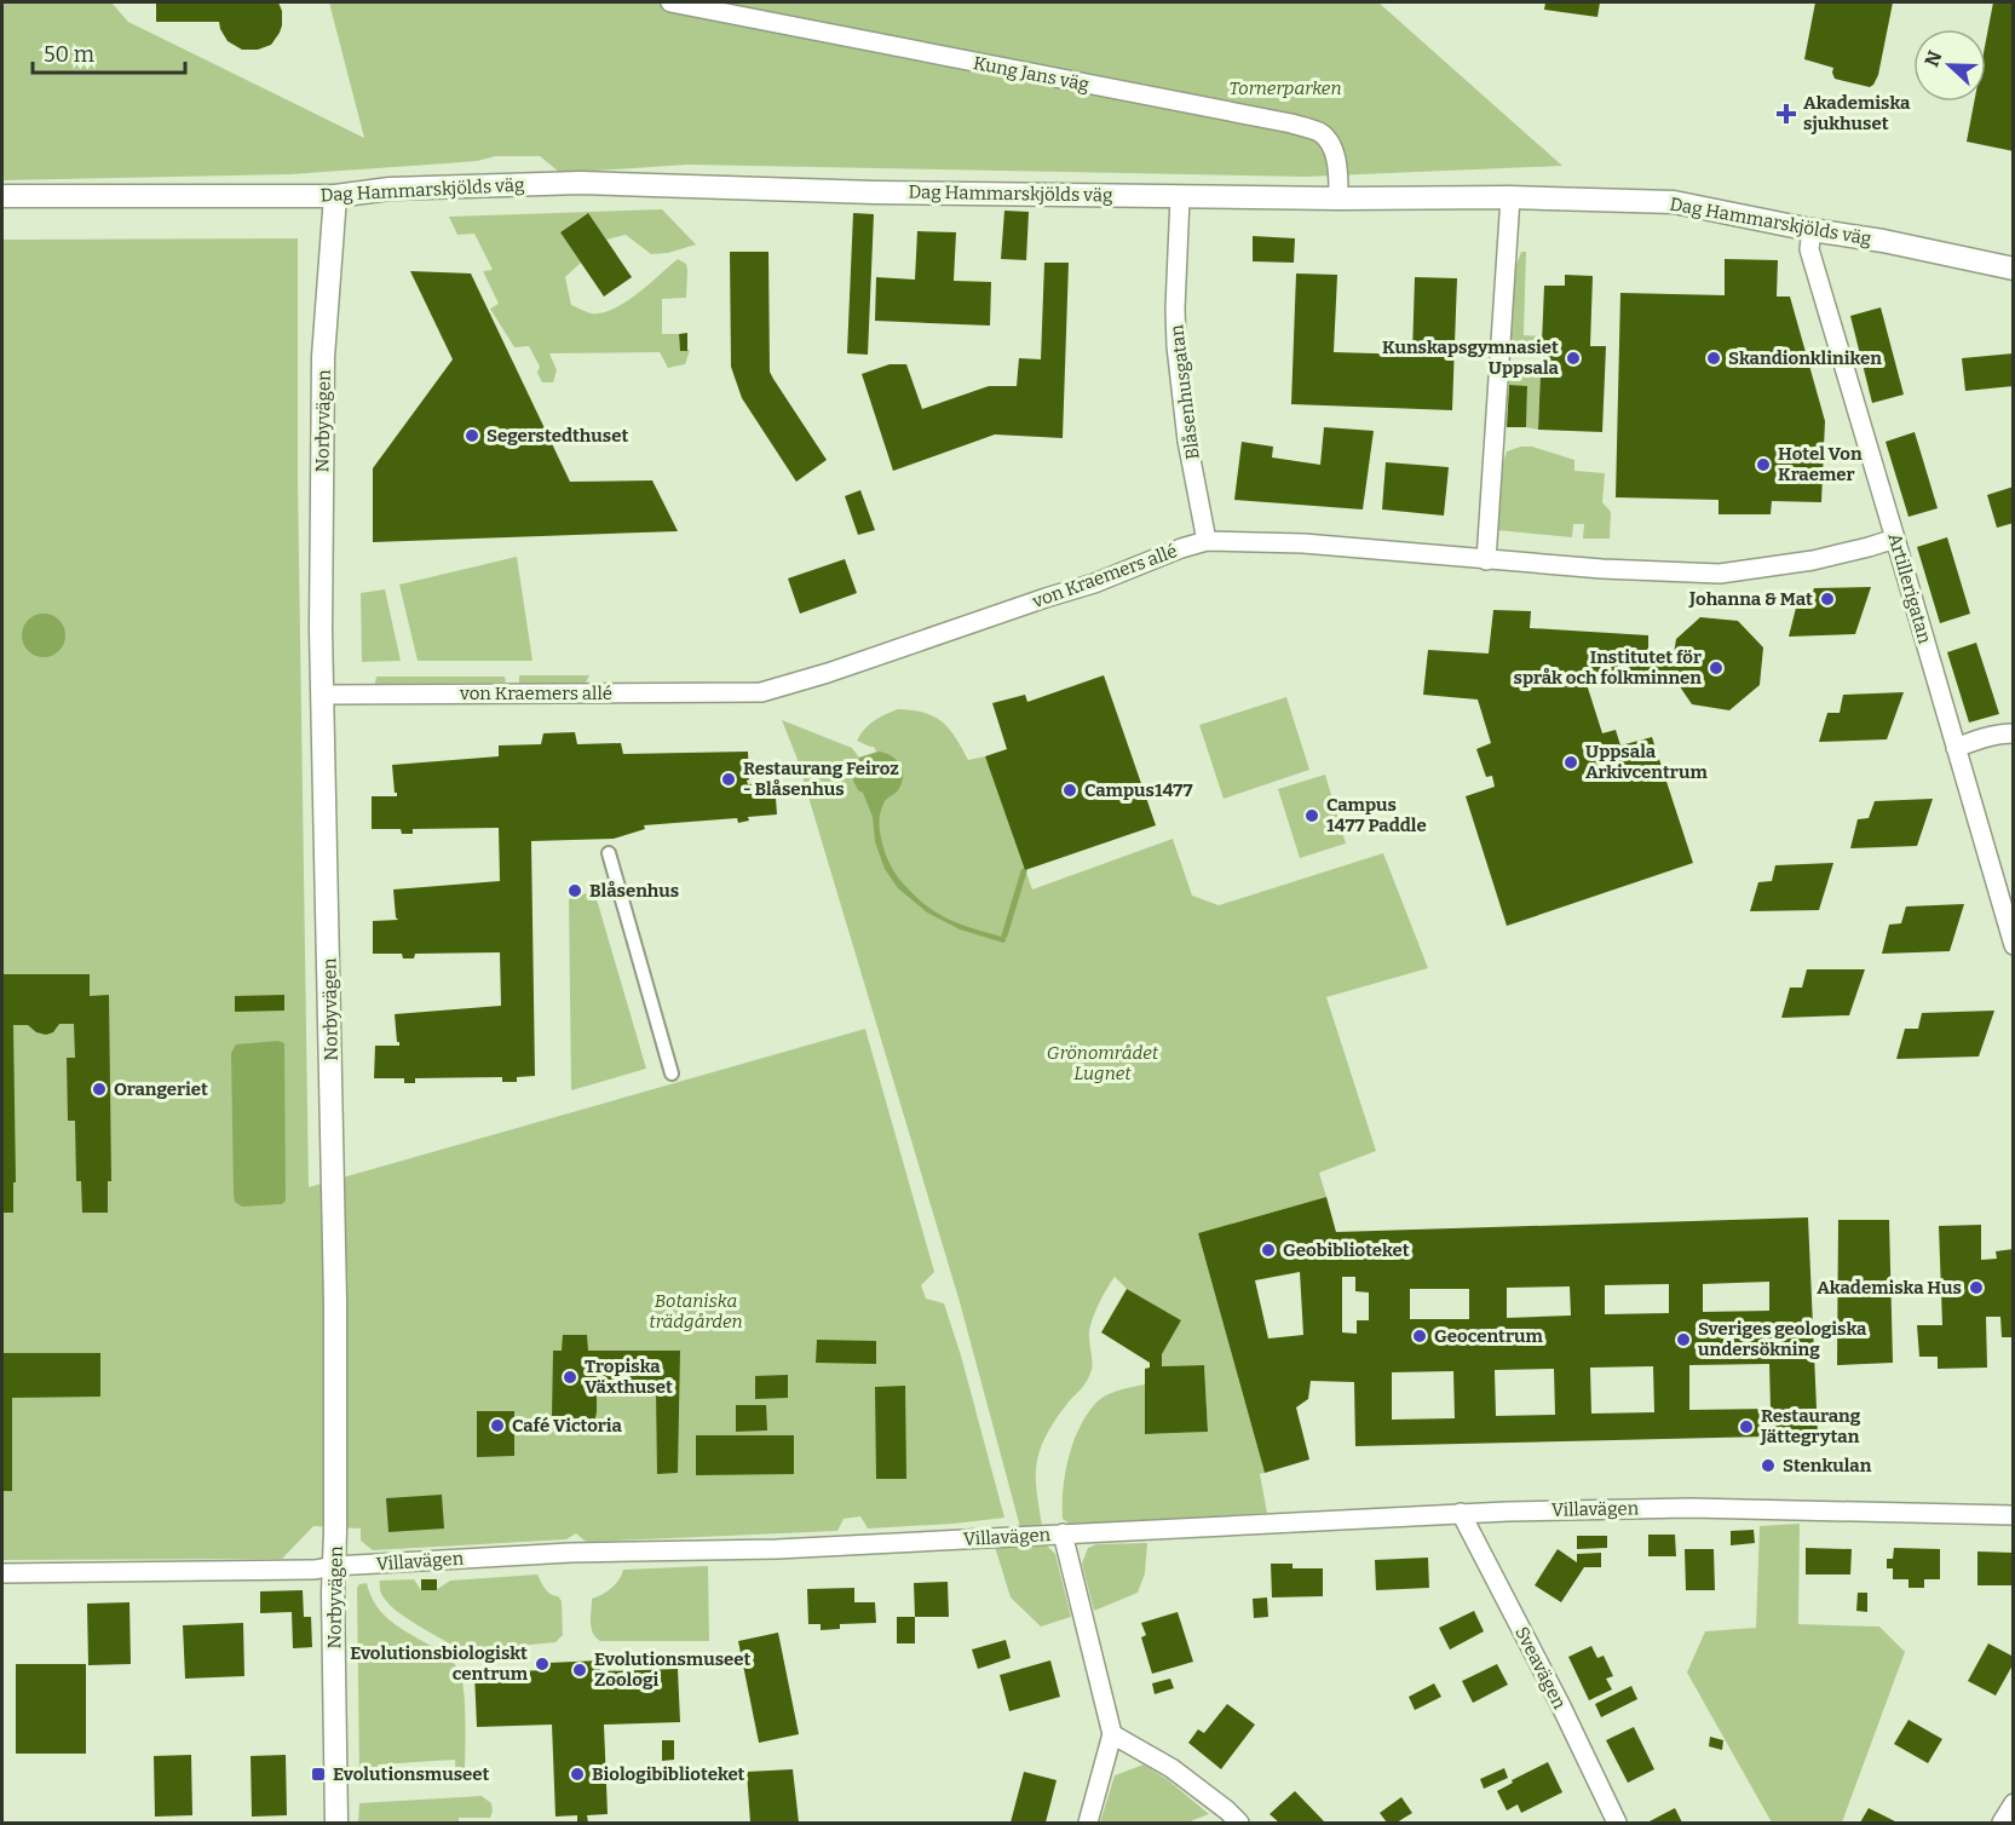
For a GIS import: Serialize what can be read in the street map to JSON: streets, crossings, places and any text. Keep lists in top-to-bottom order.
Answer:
{
  "streets": {
    "street": [
      "Kung Jans väg",
      "Dag Hammarskjölds väg",
      "Blåsenhusgatan",
      "Norbyvägen",
      "von Kraemers allé",
      "Artillerigatan",
      "Villavägen",
      "Sveavägen"
    ]
  },
  "crossings": [
    ["Kung Jans väg", "Dag Hammarskjölds väg"],
    ["Dag Hammarskjölds väg", "Blåsenhusgatan"],
    ["Dag Hammarskjölds väg", "Norbyvägen"],
    ["Dag Hammarskjölds väg", "Artillerigatan"],
    ["Blåsenhusgatan", "von Kraemers allé"],
    ["Norbyvägen", "von Kraemers allé"],
    ["Norbyvägen", "Villavägen"],
    ["von Kraemers allé", "Artillerigatan"],
    ["Villavägen", "Sveavägen"]
  ],
  "parks": ["Tornerparken", "Grönområdet Lugnet", "Botaniska trädgården"],
  "places": {
    "health": ["Akademiska sjukhuset"],
    "other": [
      "Kunskapsgymnasiet Uppsala",
      "Skandionkliniken",
      "Segerstedthuset",
      "Hotel Von Kraemer",
      "Johanna & Mat",
      "Institutet för språk och folkminnen",
      "Uppsala Arkivcentrum",
      "Restaurang Feiroz - Blåsenhus",
      "Campus1477",
      "Campus 1477 Paddle",
      "Blåsenhus",
      "Orangeriet",
      "Geobiblioteket",
      "Akademiska Hus",
      "Geocentrum",
      "Sveriges geologiska undersökning",
      "Tropiska Växthuset",
      "Café Victoria",
      "Restaurang Jättegrytan",
      "Stenkulan",
      "Evolutionsbiologiskt centrum",
      "Evolutionsmuseet Zoologi",
      "Biologibiblioteket"
    ],
    "transit": ["Evolutionsmuseet"]
  },
  "scale_bar": "50 m",
  "north": "left"
}
